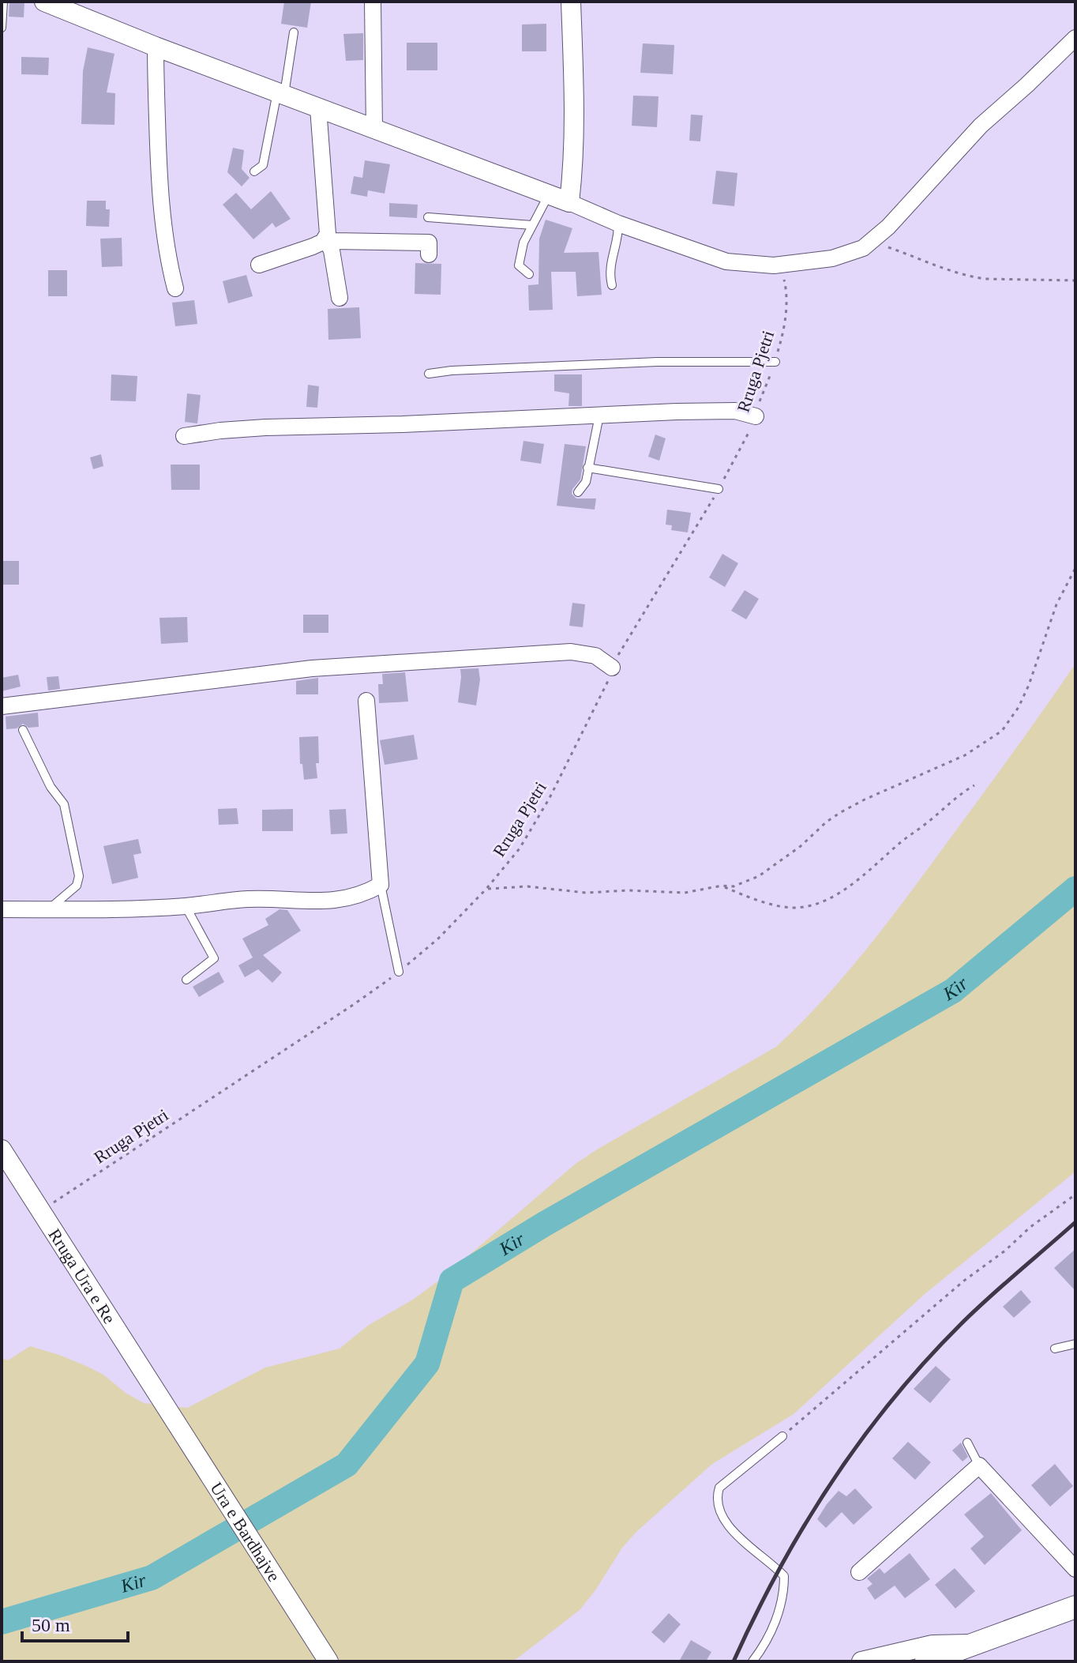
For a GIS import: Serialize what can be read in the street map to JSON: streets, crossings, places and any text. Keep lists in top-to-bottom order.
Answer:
{
  "streets": {
    "street": ["Rruga Ura e Re", "Ura e Bardhajve"],
    "path": ["Rruga Pjetri"]
  },
  "crossings": [
    ["Rruga Pjetri", "Rruga Ura e Re"],
    ["Rruga Ura e Re", "Ura e Bardhajve"]
  ],
  "water": ["Kir"],
  "scale_bar": "50 m"
}
